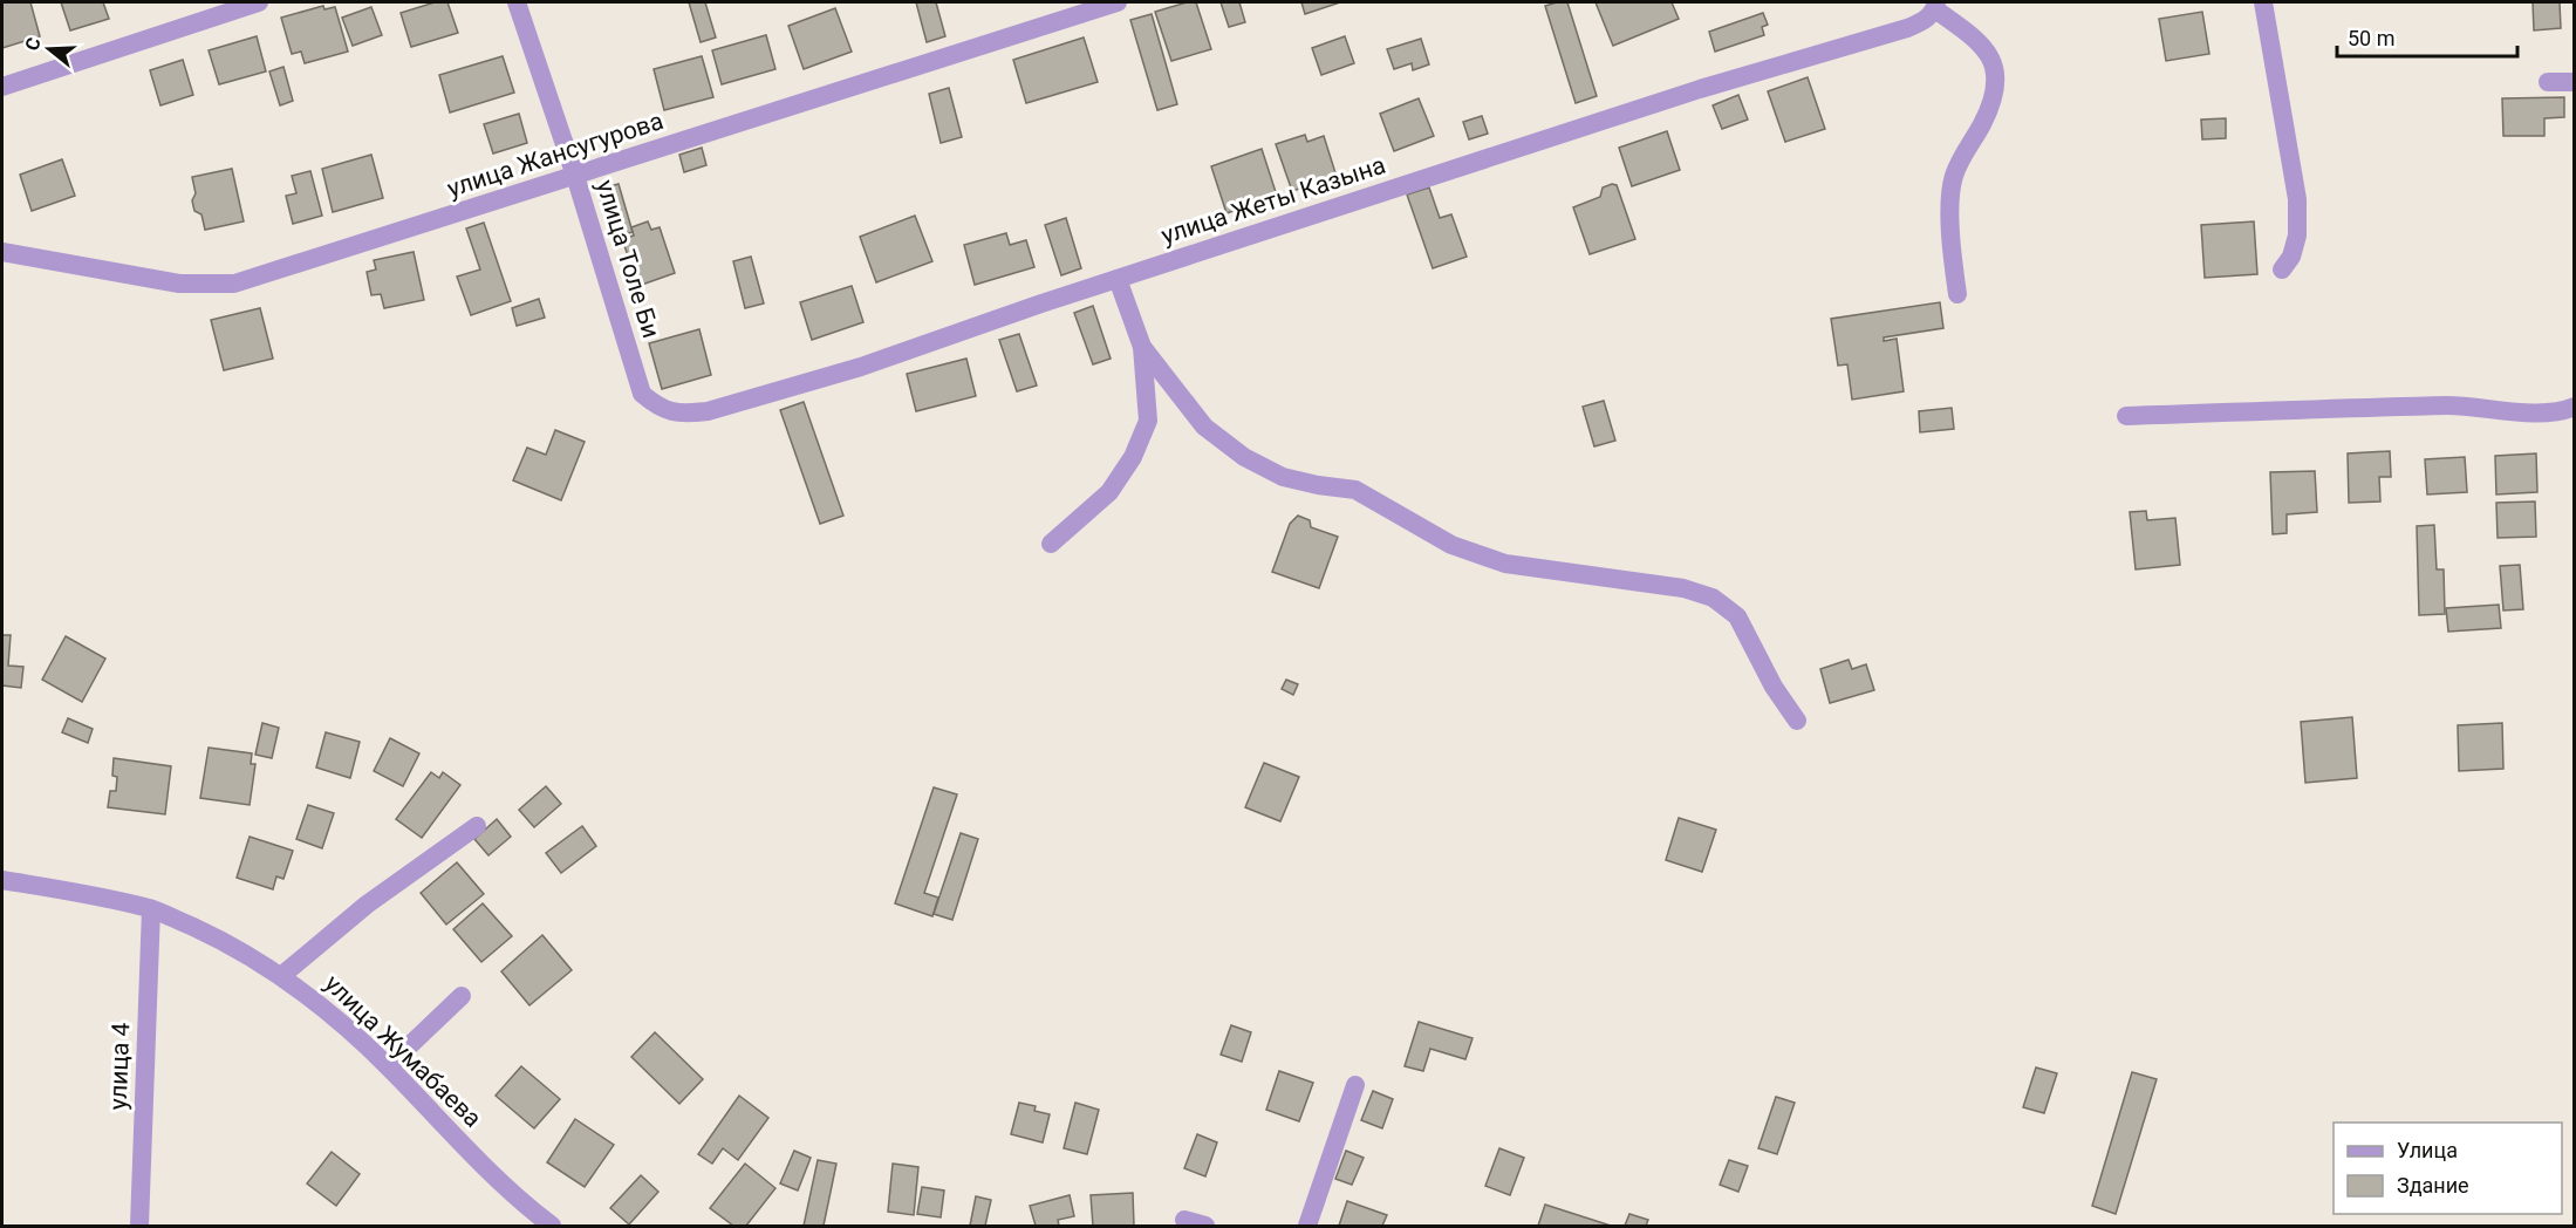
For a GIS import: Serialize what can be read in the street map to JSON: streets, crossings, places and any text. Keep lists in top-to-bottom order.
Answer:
{
  "streets": {
    "street": [
      "улица Жансугурова",
      "улица Жеты Казына",
      "улица Толе Би",
      "улица Жумабаева",
      "улица 4"
    ]
  },
  "crossings": [
    ["улица Жансугурова", "улица Толе Би"],
    ["улица Жеты Казына", "улица Толе Би"],
    ["улица Жумабаева", "улица 4"]
  ],
  "legend": ["Улица", "Здание"],
  "scale_bar": "50 m",
  "north": "left"
}
